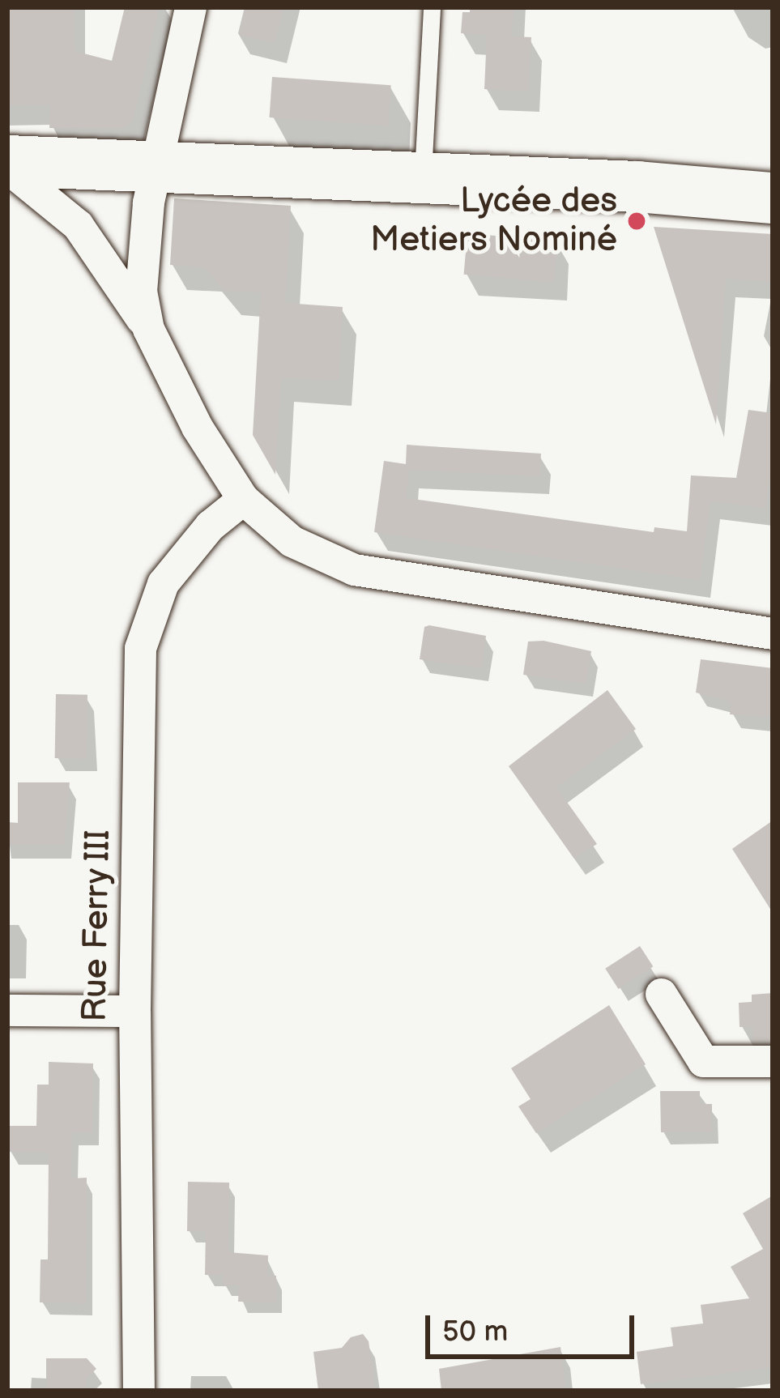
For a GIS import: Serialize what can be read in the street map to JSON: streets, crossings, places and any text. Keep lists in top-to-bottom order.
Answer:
{
  "streets": {
    "street": ["Rue Ferry III"]
  },
  "places": ["Lycée des Metiers Nominé"],
  "scale_bar": "50 m"
}
